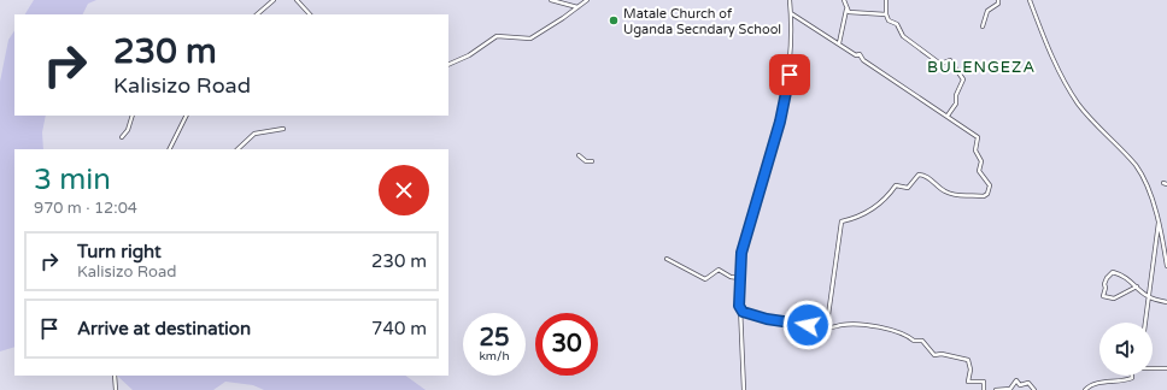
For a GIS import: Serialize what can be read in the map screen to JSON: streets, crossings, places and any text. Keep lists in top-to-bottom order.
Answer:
{
  "districts": ["BULENGEZA"],
  "places": ["Matale Church of Uganda Secndary School"],
  "page": {
    "turn": ["230 m", "Kalisizo Road"],
    "heading": ["3 min", "970 m · 12:04"],
    "list": [
      {
        "name": "Turn right",
        "note": "Kalisizo Road",
        "value": "230 m"
      },
      {
        "name": "Arrive at destination",
        "value": "740 m"
      }
    ],
    "speed": "25 km/h",
    "limit": "30"
  }
}
